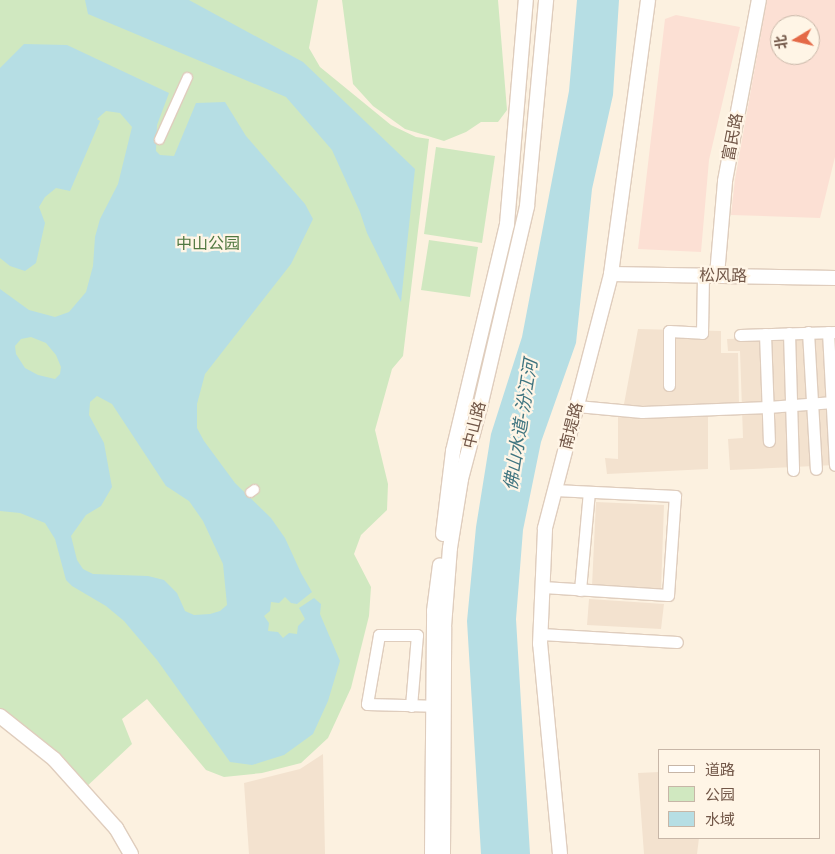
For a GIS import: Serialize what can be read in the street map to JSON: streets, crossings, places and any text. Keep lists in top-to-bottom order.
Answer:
{
  "streets": {
    "street": [
      "富民路",
      "松风路",
      "中山路",
      "南堤路"
    ]
  },
  "crossings": [
    ["富民路", "松风路"],
    ["松风路", "南堤路"]
  ],
  "water": ["佛山水道-汾江河"],
  "parks": ["中山公园"],
  "legend": ["道路", "公园", "水域"],
  "north": "left"
}
